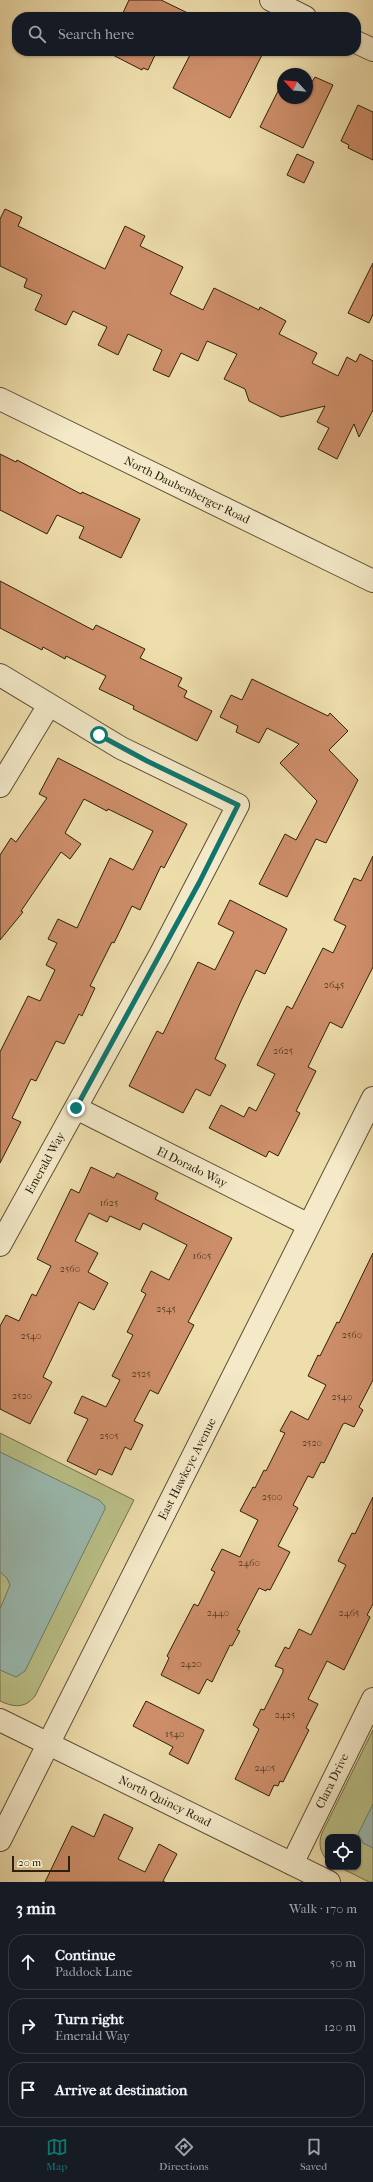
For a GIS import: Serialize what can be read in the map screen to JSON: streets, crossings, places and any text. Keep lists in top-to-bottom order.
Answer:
{
  "streets": {
    "street": [
      "North Daubenberger Road",
      "Emerald Way",
      "El Dorado Way",
      "East Hawkeye Avenue",
      "Clara Drive",
      "North Quincy Road"
    ]
  },
  "crossings": [
    ["Emerald Way", "El Dorado Way"],
    ["El Dorado Way", "East Hawkeye Avenue"],
    ["East Hawkeye Avenue", "North Quincy Road"],
    ["Clara Drive", "North Quincy Road"]
  ],
  "house_numbers": [
    "2645",
    "2625",
    "1625",
    "1605",
    "2560",
    "2545",
    "2560",
    "2540",
    "2525",
    "2520",
    "2540",
    "2505",
    "2520",
    "2500",
    "2460",
    "2440",
    "2465",
    "2420",
    "2425",
    "1540",
    "2405"
  ],
  "scale_bar": "20 m",
  "north": "top left",
  "page": {
    "search": "Search here",
    "scale": "20 m",
    "heading": ["3 min", "Walk · 170 m"],
    "list": [
      ["Continue", "Paddock Lane", "50 m"],
      ["Turn right", "Emerald Way", "120 m"],
      "Arrive at destination"
    ],
    "nav": ["Map", "Directions", "Saved"]
  }
}
